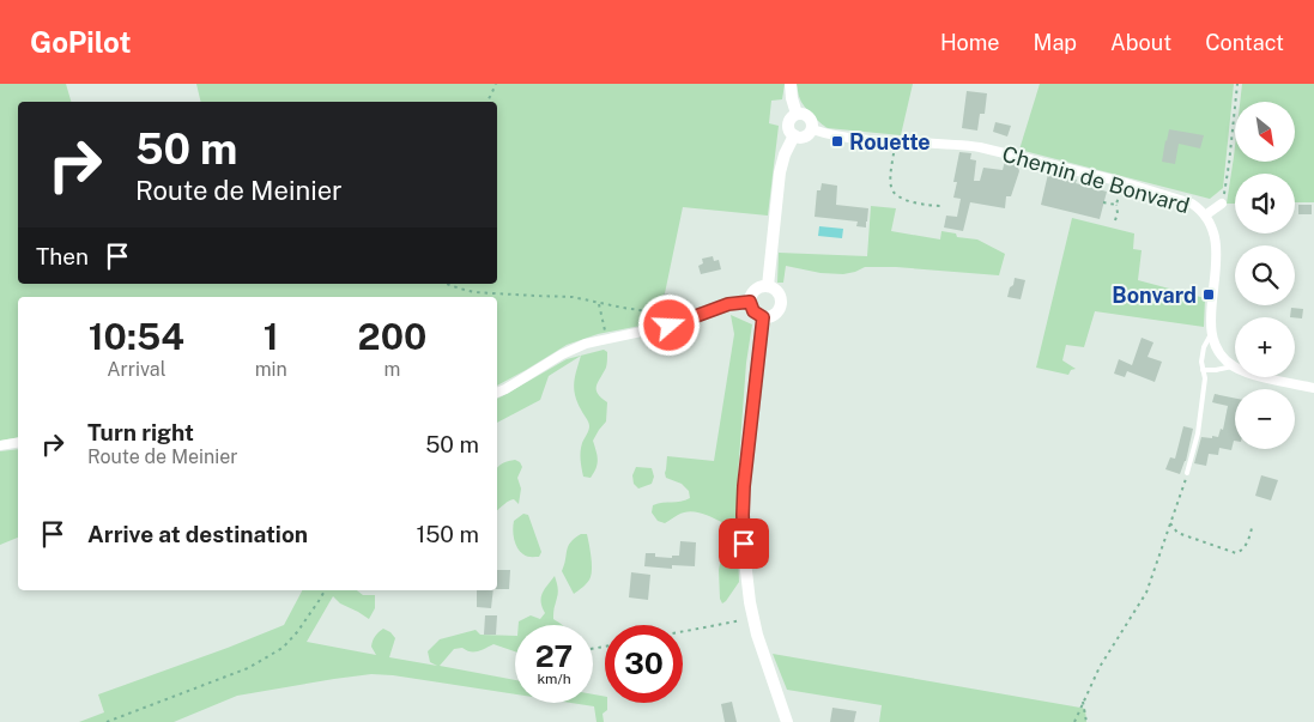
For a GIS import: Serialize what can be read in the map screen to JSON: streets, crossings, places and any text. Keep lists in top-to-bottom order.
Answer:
{
  "streets": {
    "street": ["Chemin de Bonvard"]
  },
  "places": {
    "transit": ["Rouette", "Bonvard"]
  },
  "north": "bottom right",
  "page": {
    "header": "GoPilot",
    "nav": [
      "Home",
      "Map",
      "About",
      "Contact"
    ],
    "map_buttons": ["+", "−"],
    "turn": ["50 m", "Route de Meinier"],
    "then": "Then",
    "eta": [
      "10:54",
      "Arrival",
      "1",
      "min",
      "200",
      "m"
    ],
    "list": [
      {
        "name": "Turn right",
        "note": "Route de Meinier",
        "value": "50 m"
      },
      {
        "name": "Arrive at destination",
        "value": "150 m"
      }
    ],
    "speed": "27 km/h",
    "limit": "30"
  }
}
